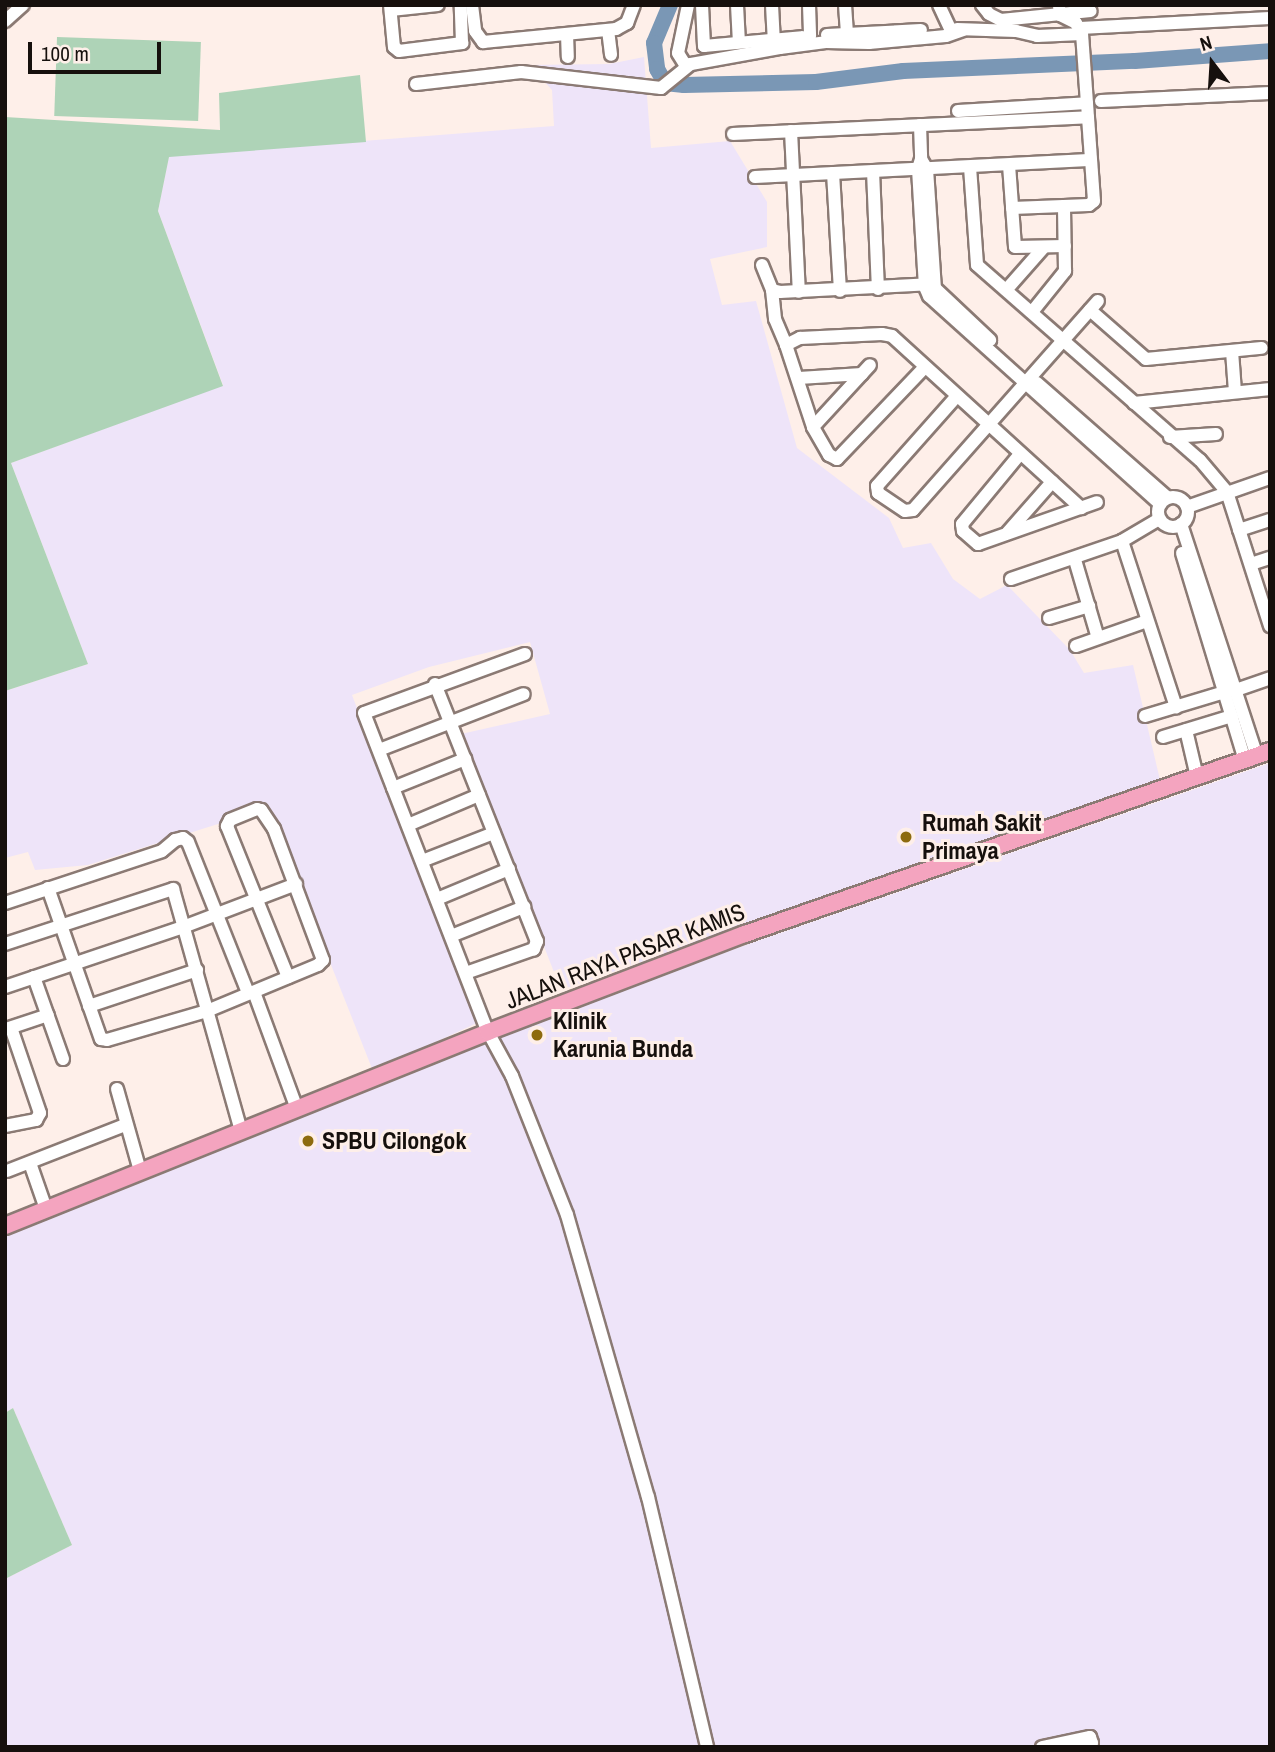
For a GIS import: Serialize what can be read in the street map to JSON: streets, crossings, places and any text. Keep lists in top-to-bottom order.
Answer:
{
  "streets": {
    "main road": ["JALAN RAYA PASAR KAMIS"]
  },
  "places": ["Rumah Sakit Primaya", "Klinik Karunia Bunda", "SPBU Cilongok"],
  "scale_bar": "100 m",
  "north": "top"
}
